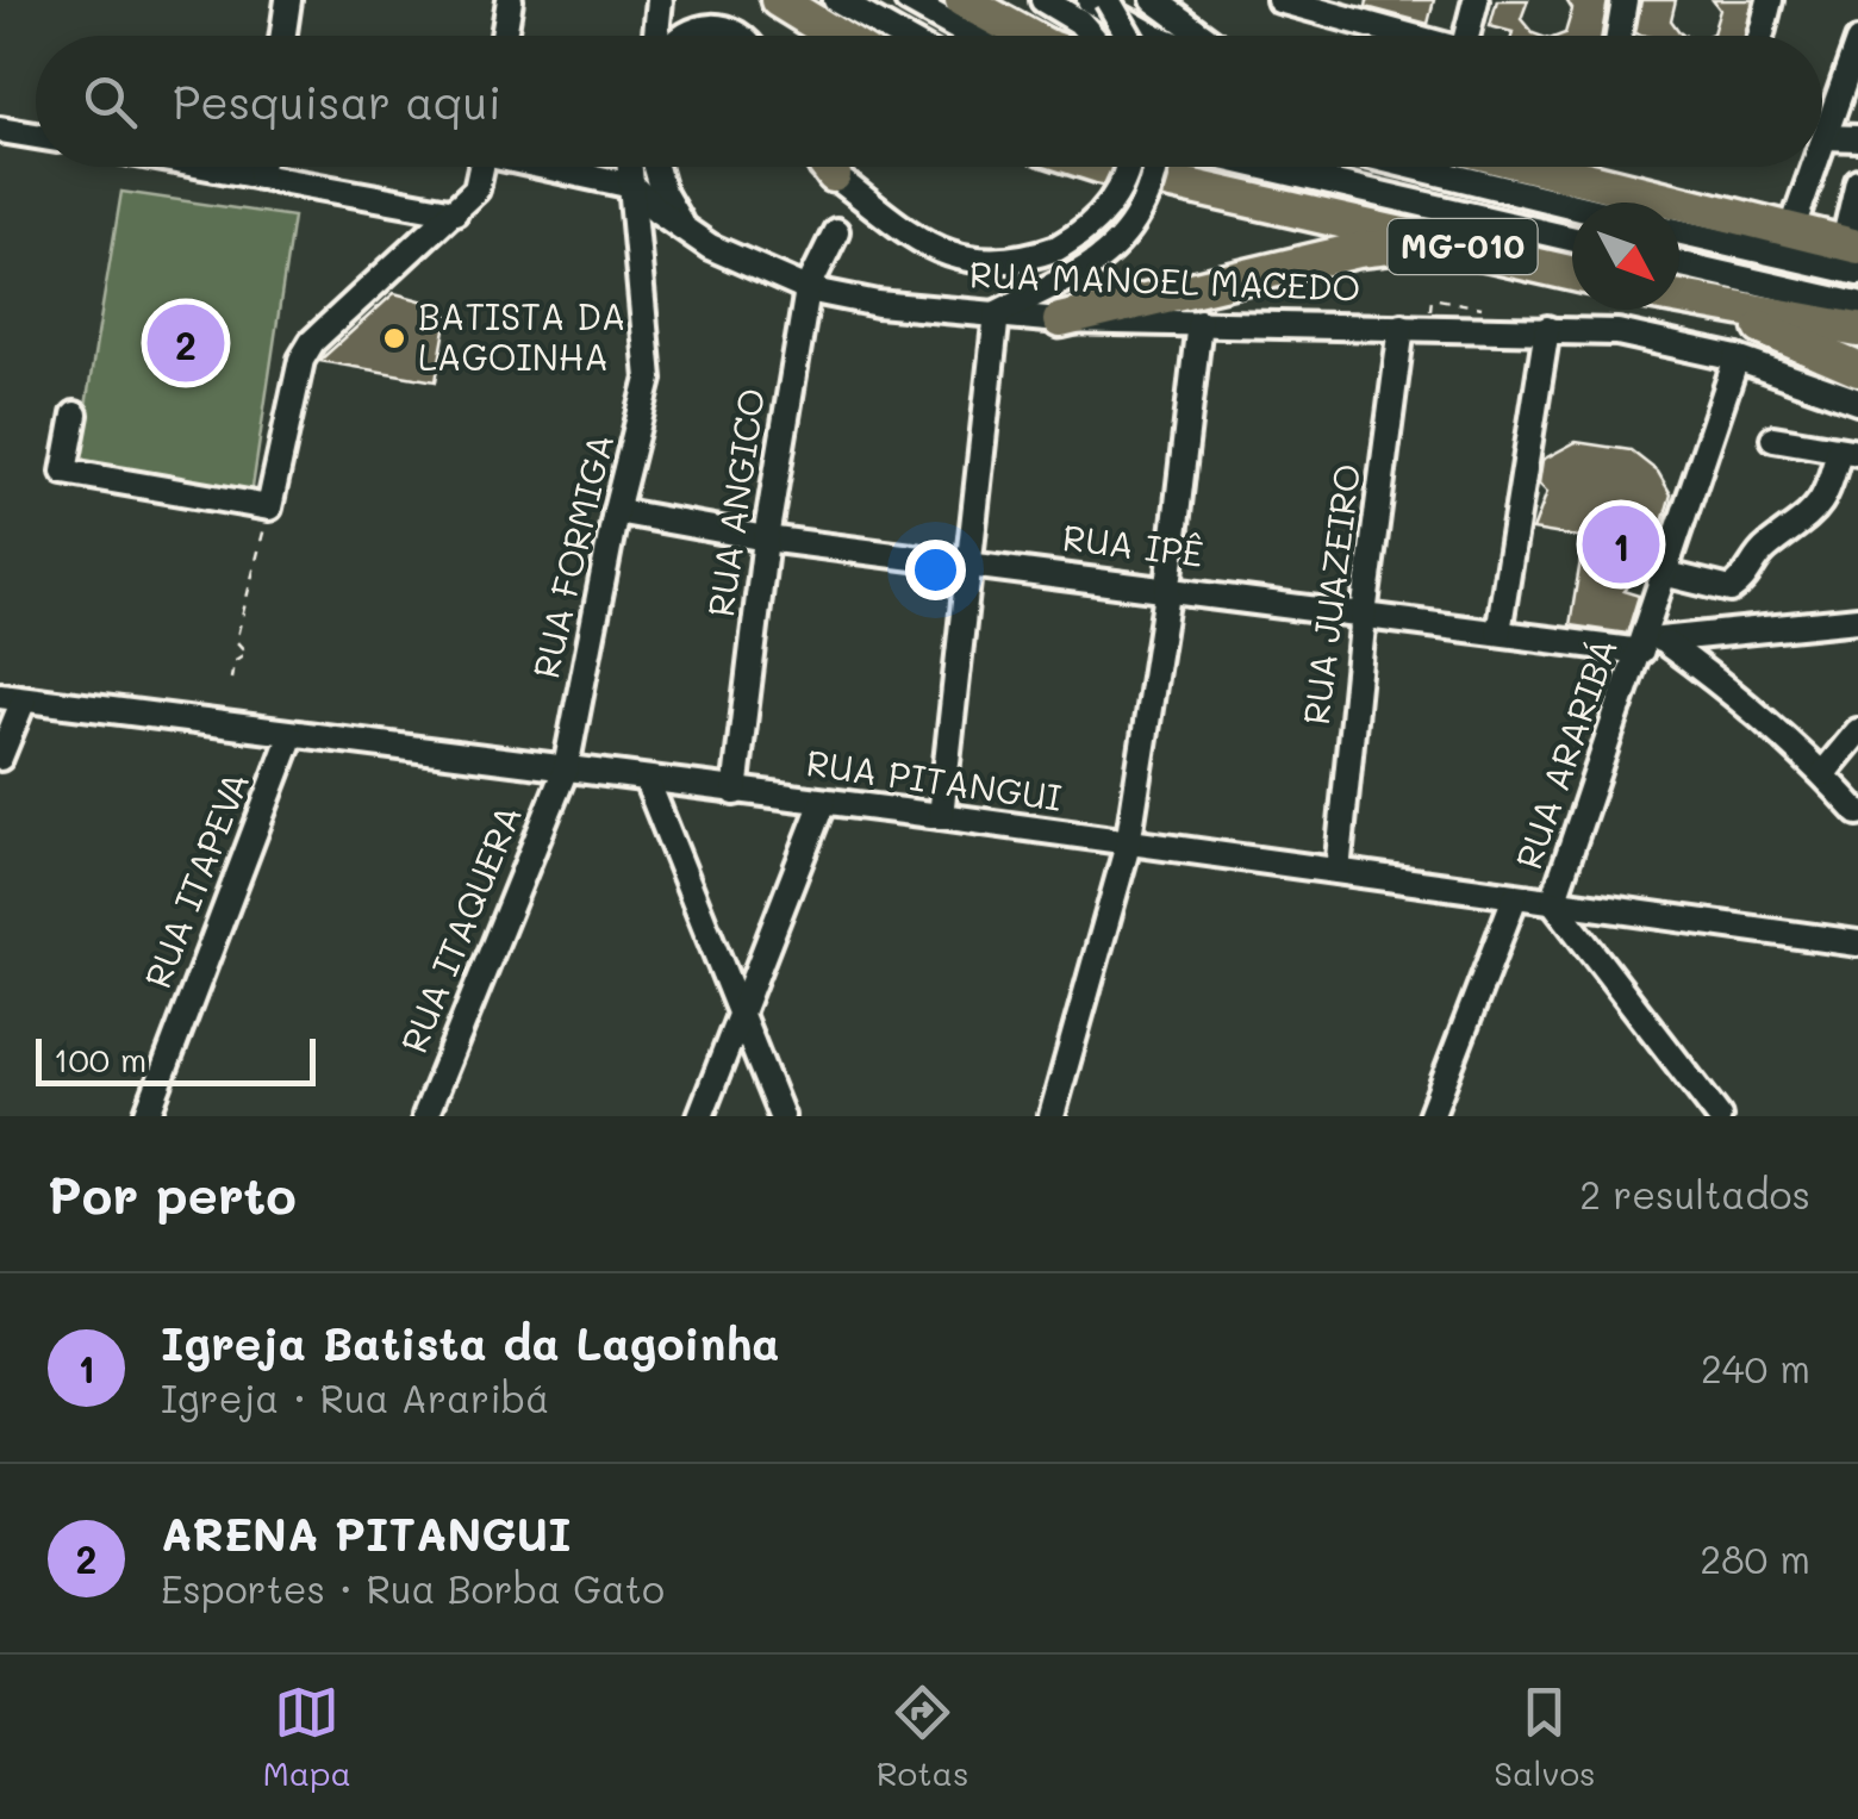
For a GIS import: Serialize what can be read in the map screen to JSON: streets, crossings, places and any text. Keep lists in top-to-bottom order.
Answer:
{
  "streets": {
    "highway": ["MG-010"],
    "street": [
      "RUA MANOEL MACEDO",
      "RUA ANGICO",
      "RUA IPÊ",
      "RUA FORMIGA",
      "RUA JUAZEIRO",
      "RUA ARARIBÁ",
      "RUA PITANGUI",
      "RUA ITAPEVA",
      "RUA ITAQUERA"
    ]
  },
  "crossings": [
    ["RUA MANOEL MACEDO", "RUA ANGICO"],
    ["RUA MANOEL MACEDO", "RUA FORMIGA"],
    ["RUA MANOEL MACEDO", "RUA JUAZEIRO"],
    ["RUA MANOEL MACEDO", "RUA ARARIBÁ"],
    ["RUA ANGICO", "RUA IPÊ"],
    ["RUA ANGICO", "RUA PITANGUI"],
    ["RUA IPÊ", "RUA FORMIGA"],
    ["RUA IPÊ", "RUA JUAZEIRO"],
    ["RUA IPÊ", "RUA ARARIBÁ"],
    ["RUA FORMIGA", "RUA PITANGUI"],
    ["RUA FORMIGA", "RUA ITAQUERA"],
    ["RUA JUAZEIRO", "RUA PITANGUI"],
    ["RUA ARARIBÁ", "RUA PITANGUI"],
    ["RUA PITANGUI", "RUA ITAPEVA"],
    ["RUA PITANGUI", "RUA ITAQUERA"]
  ],
  "places": ["BATISTA DA LAGOINHA"],
  "scale_bar": "100 m",
  "north": "bottom right",
  "page": {
    "search": "Pesquisar aqui",
    "pins": ["2", "1"],
    "scale": "100 m",
    "heading": ["Por perto", "2 resultados"],
    "list": [
      {
        "mark": "1",
        "name": "Igreja Batista da Lagoinha",
        "note": "Igreja · Rua Araribá",
        "value": "240 m"
      },
      {
        "mark": "2",
        "name": "ARENA PITANGUI",
        "note": "Esportes · Rua Borba Gato",
        "value": "280 m"
      }
    ],
    "nav": ["Mapa", "Rotas", "Salvos"]
  }
}
